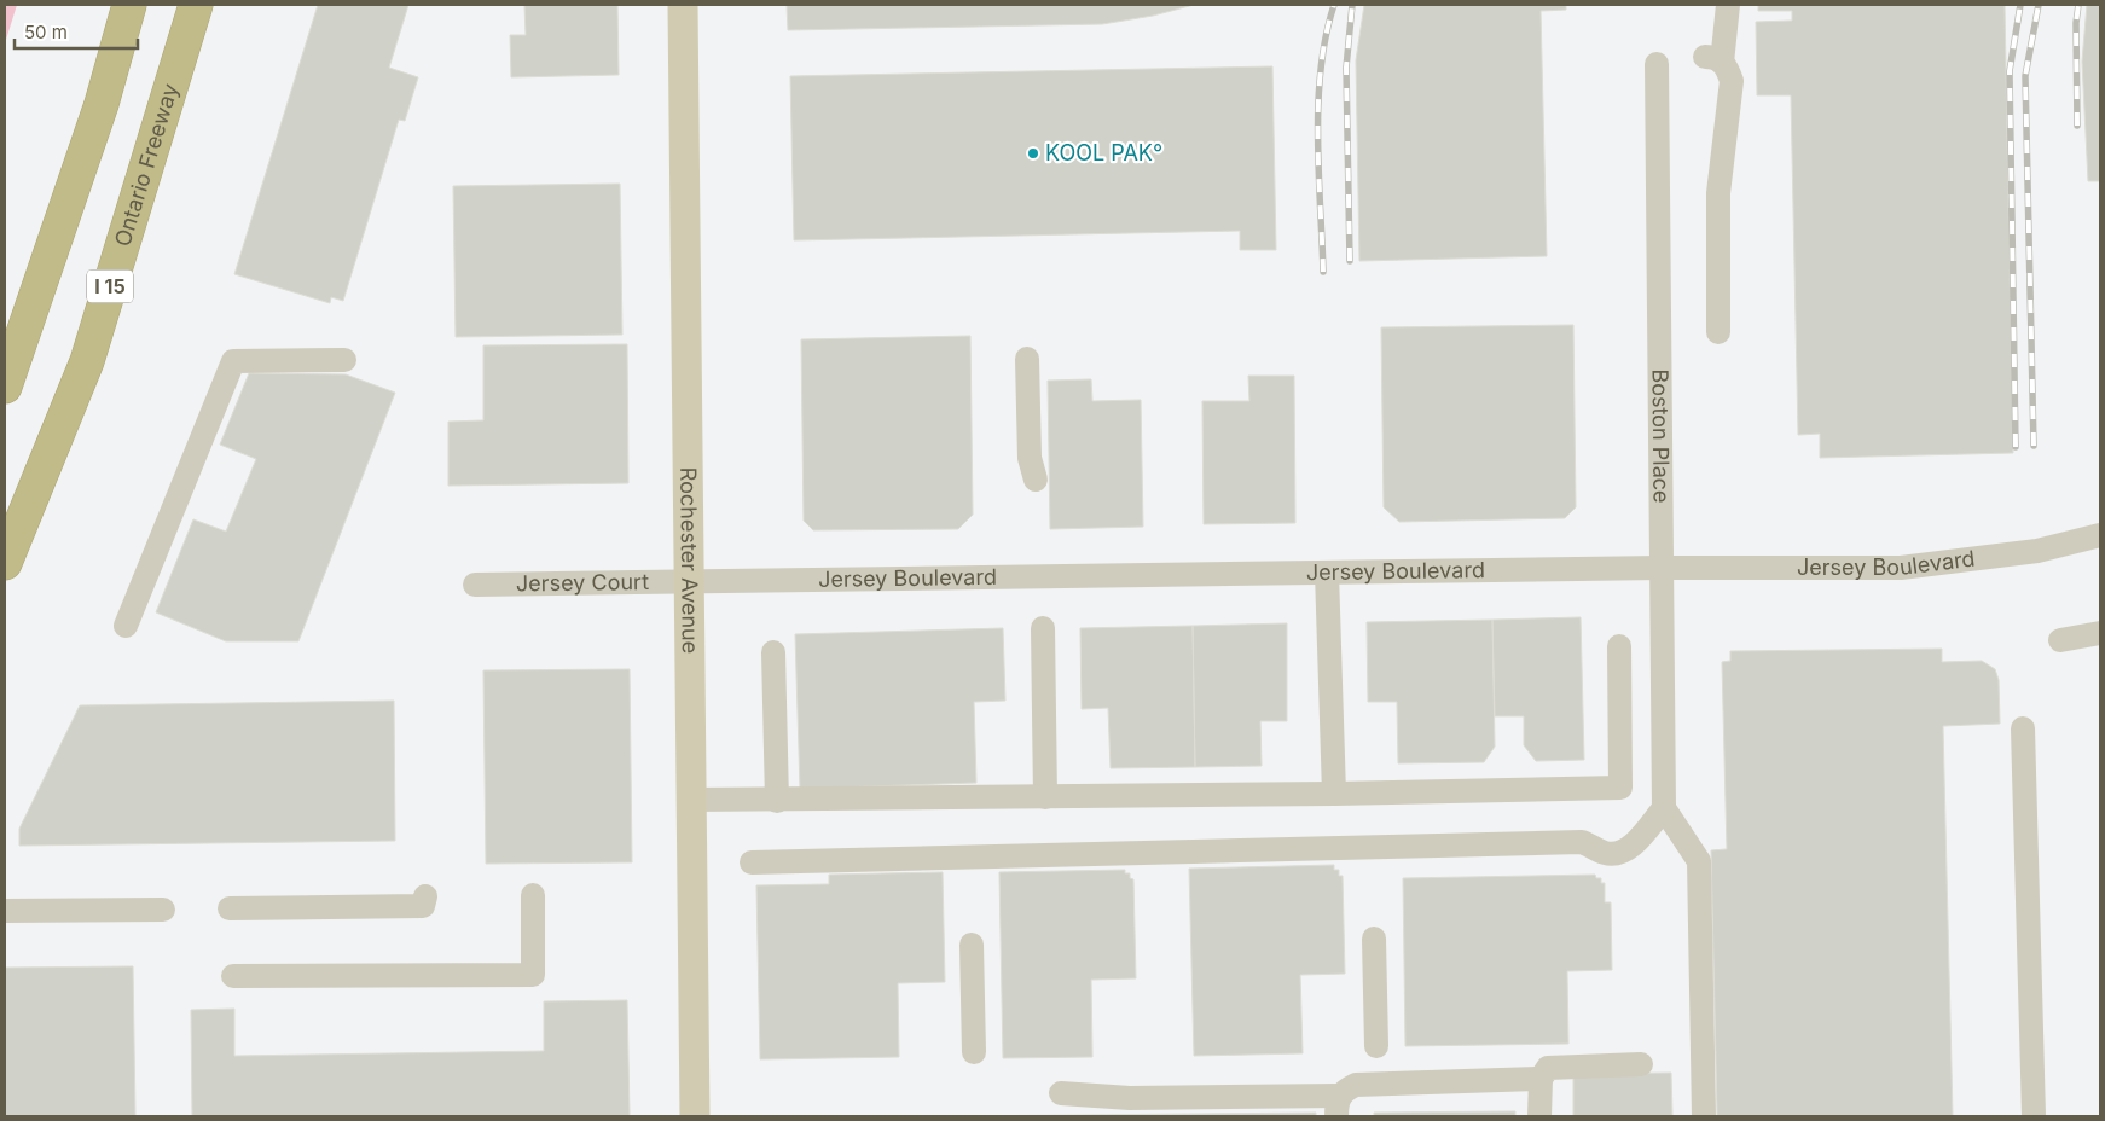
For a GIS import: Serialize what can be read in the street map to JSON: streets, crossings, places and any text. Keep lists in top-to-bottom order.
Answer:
{
  "streets": {
    "highway": ["Ontario Freeway", "I 15"],
    "main road": ["Rochester Avenue"],
    "street": ["Boston Place", "Jersey Boulevard", "Jersey Court"]
  },
  "crossings": [
    ["Boston Place", "Jersey Boulevard"],
    ["Rochester Avenue", "Jersey Boulevard"],
    ["Rochester Avenue", "Jersey Court"],
    ["Jersey Boulevard", "Jersey Court"]
  ],
  "places": ["KOOL PAK°"],
  "scale_bar": "50 m"
}
